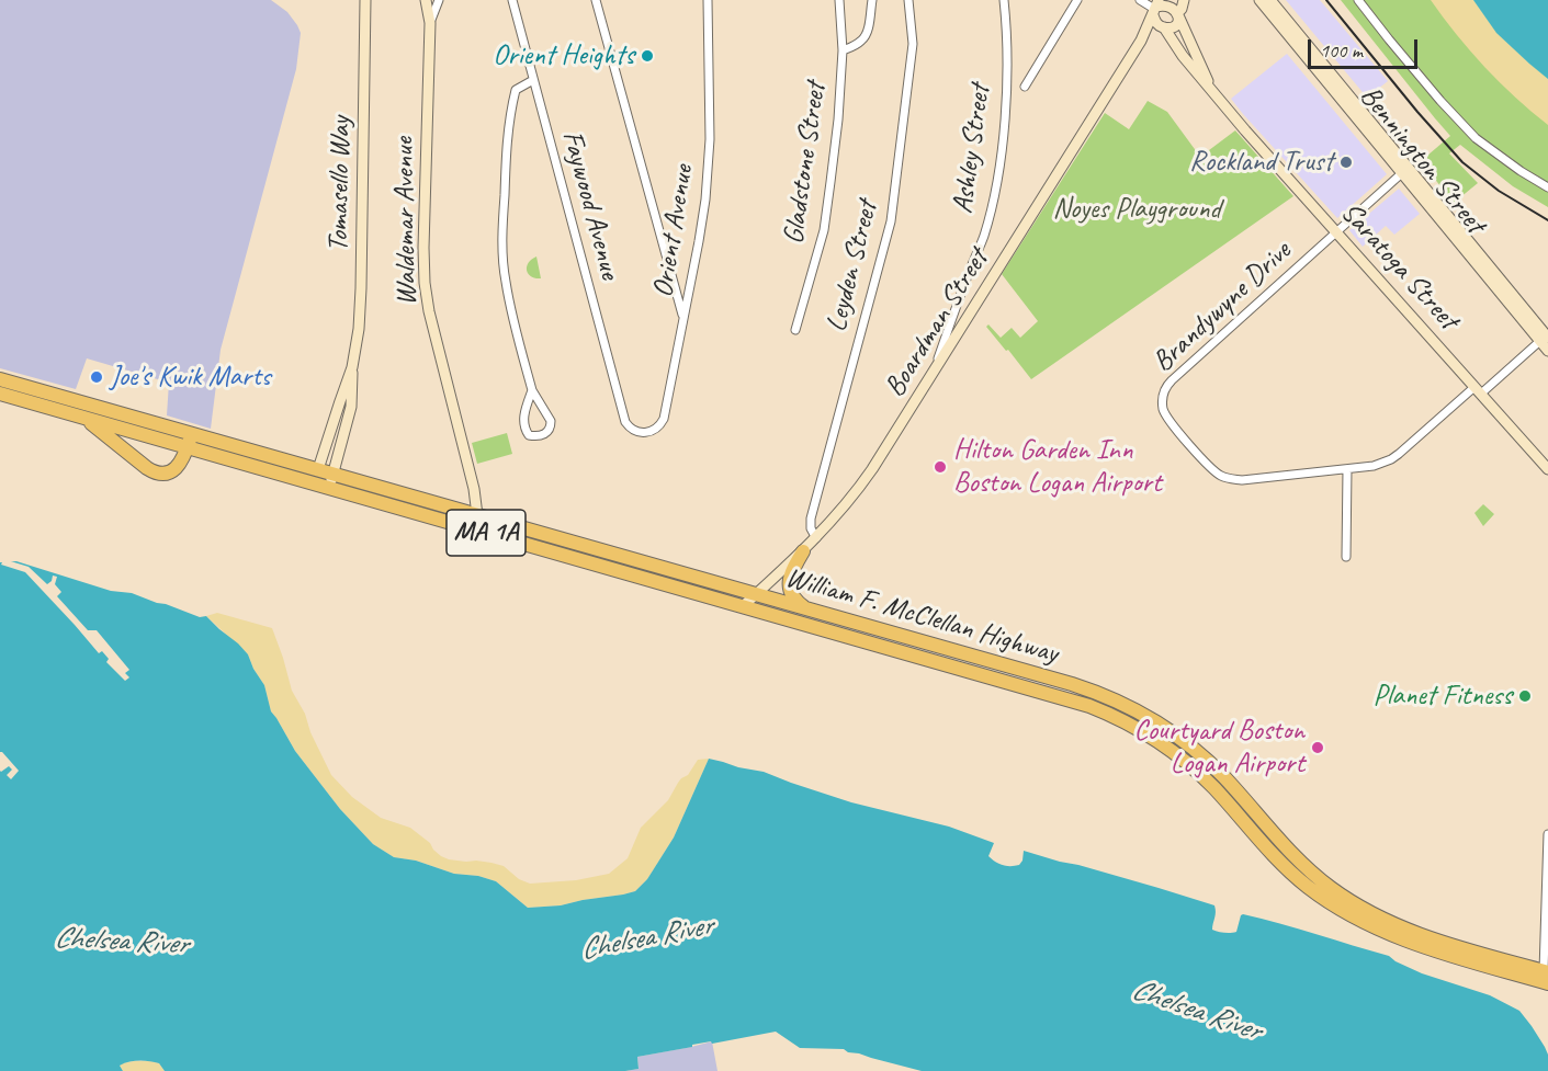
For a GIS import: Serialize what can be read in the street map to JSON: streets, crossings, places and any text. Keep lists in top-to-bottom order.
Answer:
{
  "streets": {
    "highway": ["MA 1A", "William F. McClellan Highway"],
    "main road": [
      "Bennington Street",
      "Tomasello Way",
      "Waldemar Avenue",
      "Saratoga Street",
      "Boardman Street"
    ],
    "street": [
      "Ashley Street",
      "Gladstone Street",
      "Faywood Avenue",
      "Orient Avenue",
      "Leyden Street",
      "Brandywyne Drive"
    ]
  },
  "crossings": [
    ["Ashley Street", "Boardman Street"],
    ["Bennington Street", "Brandywyne Drive"],
    ["Tomasello Way", "William F. McClellan Highway"],
    ["Faywood Avenue", "Orient Avenue"],
    ["Waldemar Avenue", "William F. McClellan Highway"],
    ["Leyden Street", "Boardman Street"],
    ["Saratoga Street", "Brandywyne Drive"],
    ["Saratoga Street", "Boardman Street"],
    ["Boardman Street", "William F. McClellan Highway"],
    ["MA 1A", "William F. McClellan Highway"]
  ],
  "water": ["Chelsea River"],
  "parks": ["Noyes Playground"],
  "places": [
    "Orient Heights",
    "Rockland Trust",
    "Joe's Kwik Marts",
    "Hilton Garden Inn Boston Logan Airport",
    "Planet Fitness",
    "Courtyard Boston Logan Airport"
  ],
  "scale_bar": "100 m"
}
